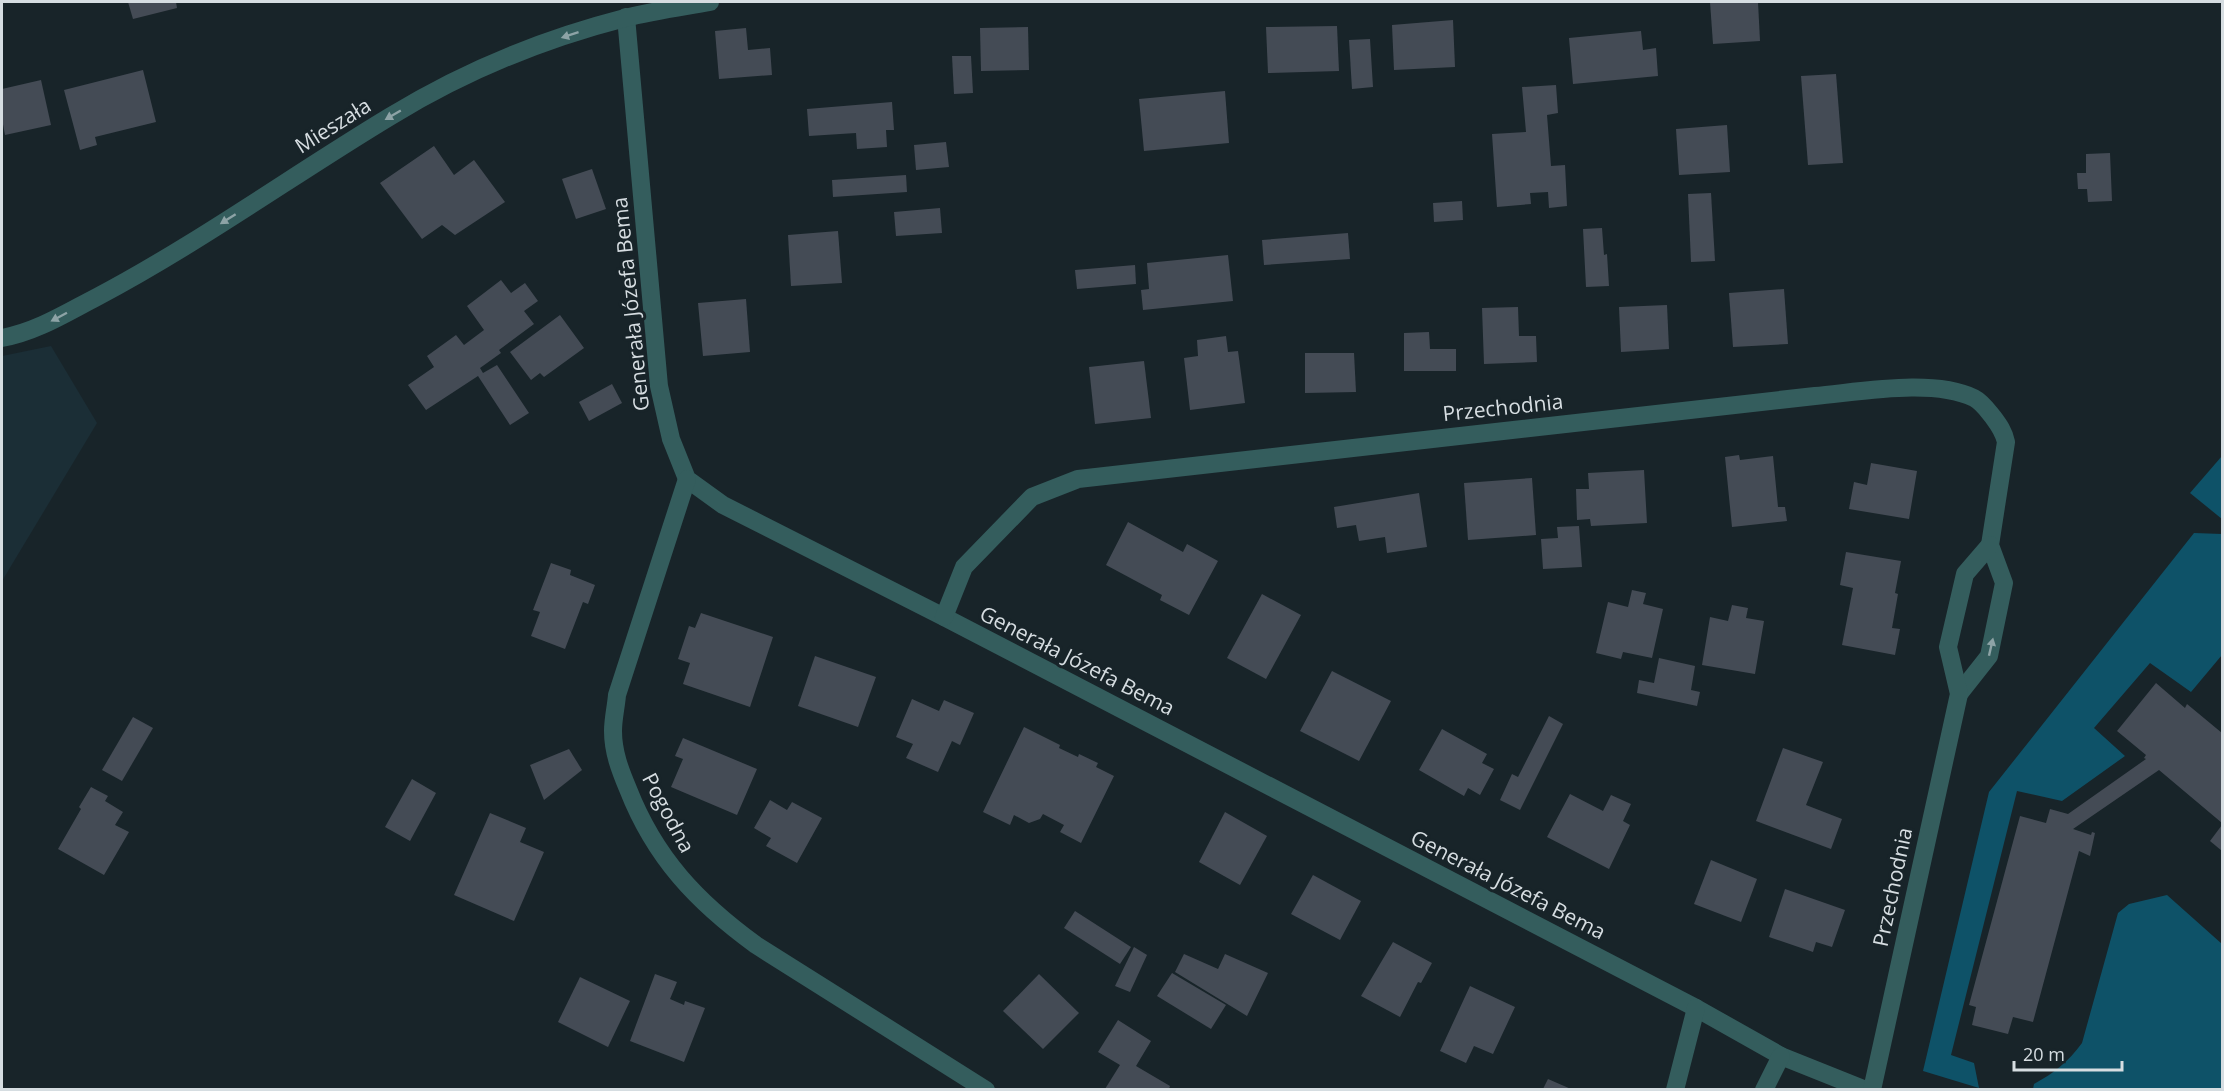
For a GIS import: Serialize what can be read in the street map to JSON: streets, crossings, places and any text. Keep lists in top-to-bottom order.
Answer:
{
  "streets": {
    "street": [
      "Mieszała",
      "Generała Józefa Bema",
      "Przechodnia",
      "Pogodna"
    ]
  },
  "crossings": [
    ["Mieszała", "Generała Józefa Bema"],
    ["Generała Józefa Bema", "Przechodnia"],
    ["Generała Józefa Bema", "Pogodna"]
  ],
  "one_way": ["Mieszała"],
  "scale_bar": "20 m"
}
